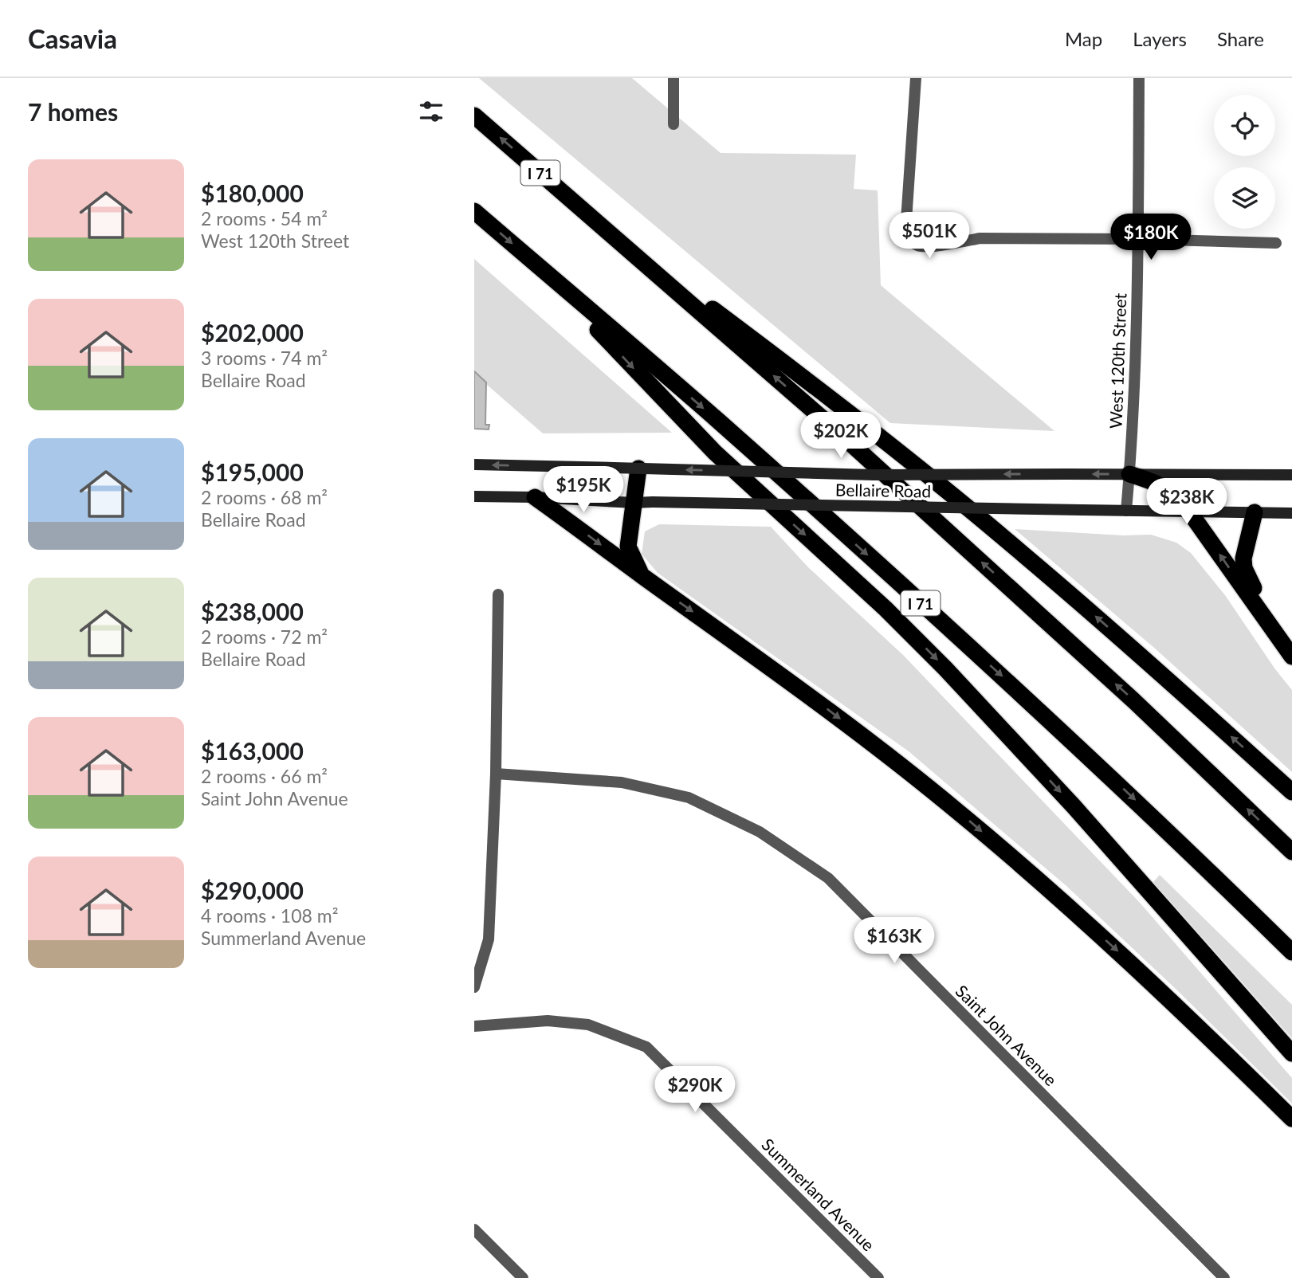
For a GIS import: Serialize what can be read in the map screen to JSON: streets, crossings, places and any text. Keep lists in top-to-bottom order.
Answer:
{
  "streets": {
    "highway": ["I 71"],
    "street": [
      "West 120th Street",
      "Bellaire Road",
      "Saint John Avenue",
      "Summerland Avenue"
    ]
  },
  "crossings": [
    ["West 120th Street", "Bellaire Road"]
  ],
  "page": {
    "header": "Casavia",
    "nav": ["Map", "Layers", "Share"],
    "heading": "7 homes",
    "list": [
      {
        "name": "$180,000",
        "note": "2 rooms · 54 m² · West 120th Street"
      },
      {
        "name": "$202,000",
        "note": "3 rooms · 74 m² · Bellaire Road"
      },
      {
        "name": "$195,000",
        "note": "2 rooms · 68 m² · Bellaire Road"
      },
      {
        "name": "$238,000",
        "note": "2 rooms · 72 m² · Bellaire Road"
      },
      {
        "name": "$163,000",
        "note": "2 rooms · 66 m² · Saint John Avenue"
      },
      {
        "name": "$290,000",
        "note": "4 rooms · 108 m² · Summerland Avenue"
      }
    ],
    "price": [
      "$501K",
      "$180K",
      "$202K",
      "$195K",
      "$238K",
      "$163K",
      "$290K"
    ]
  }
}
